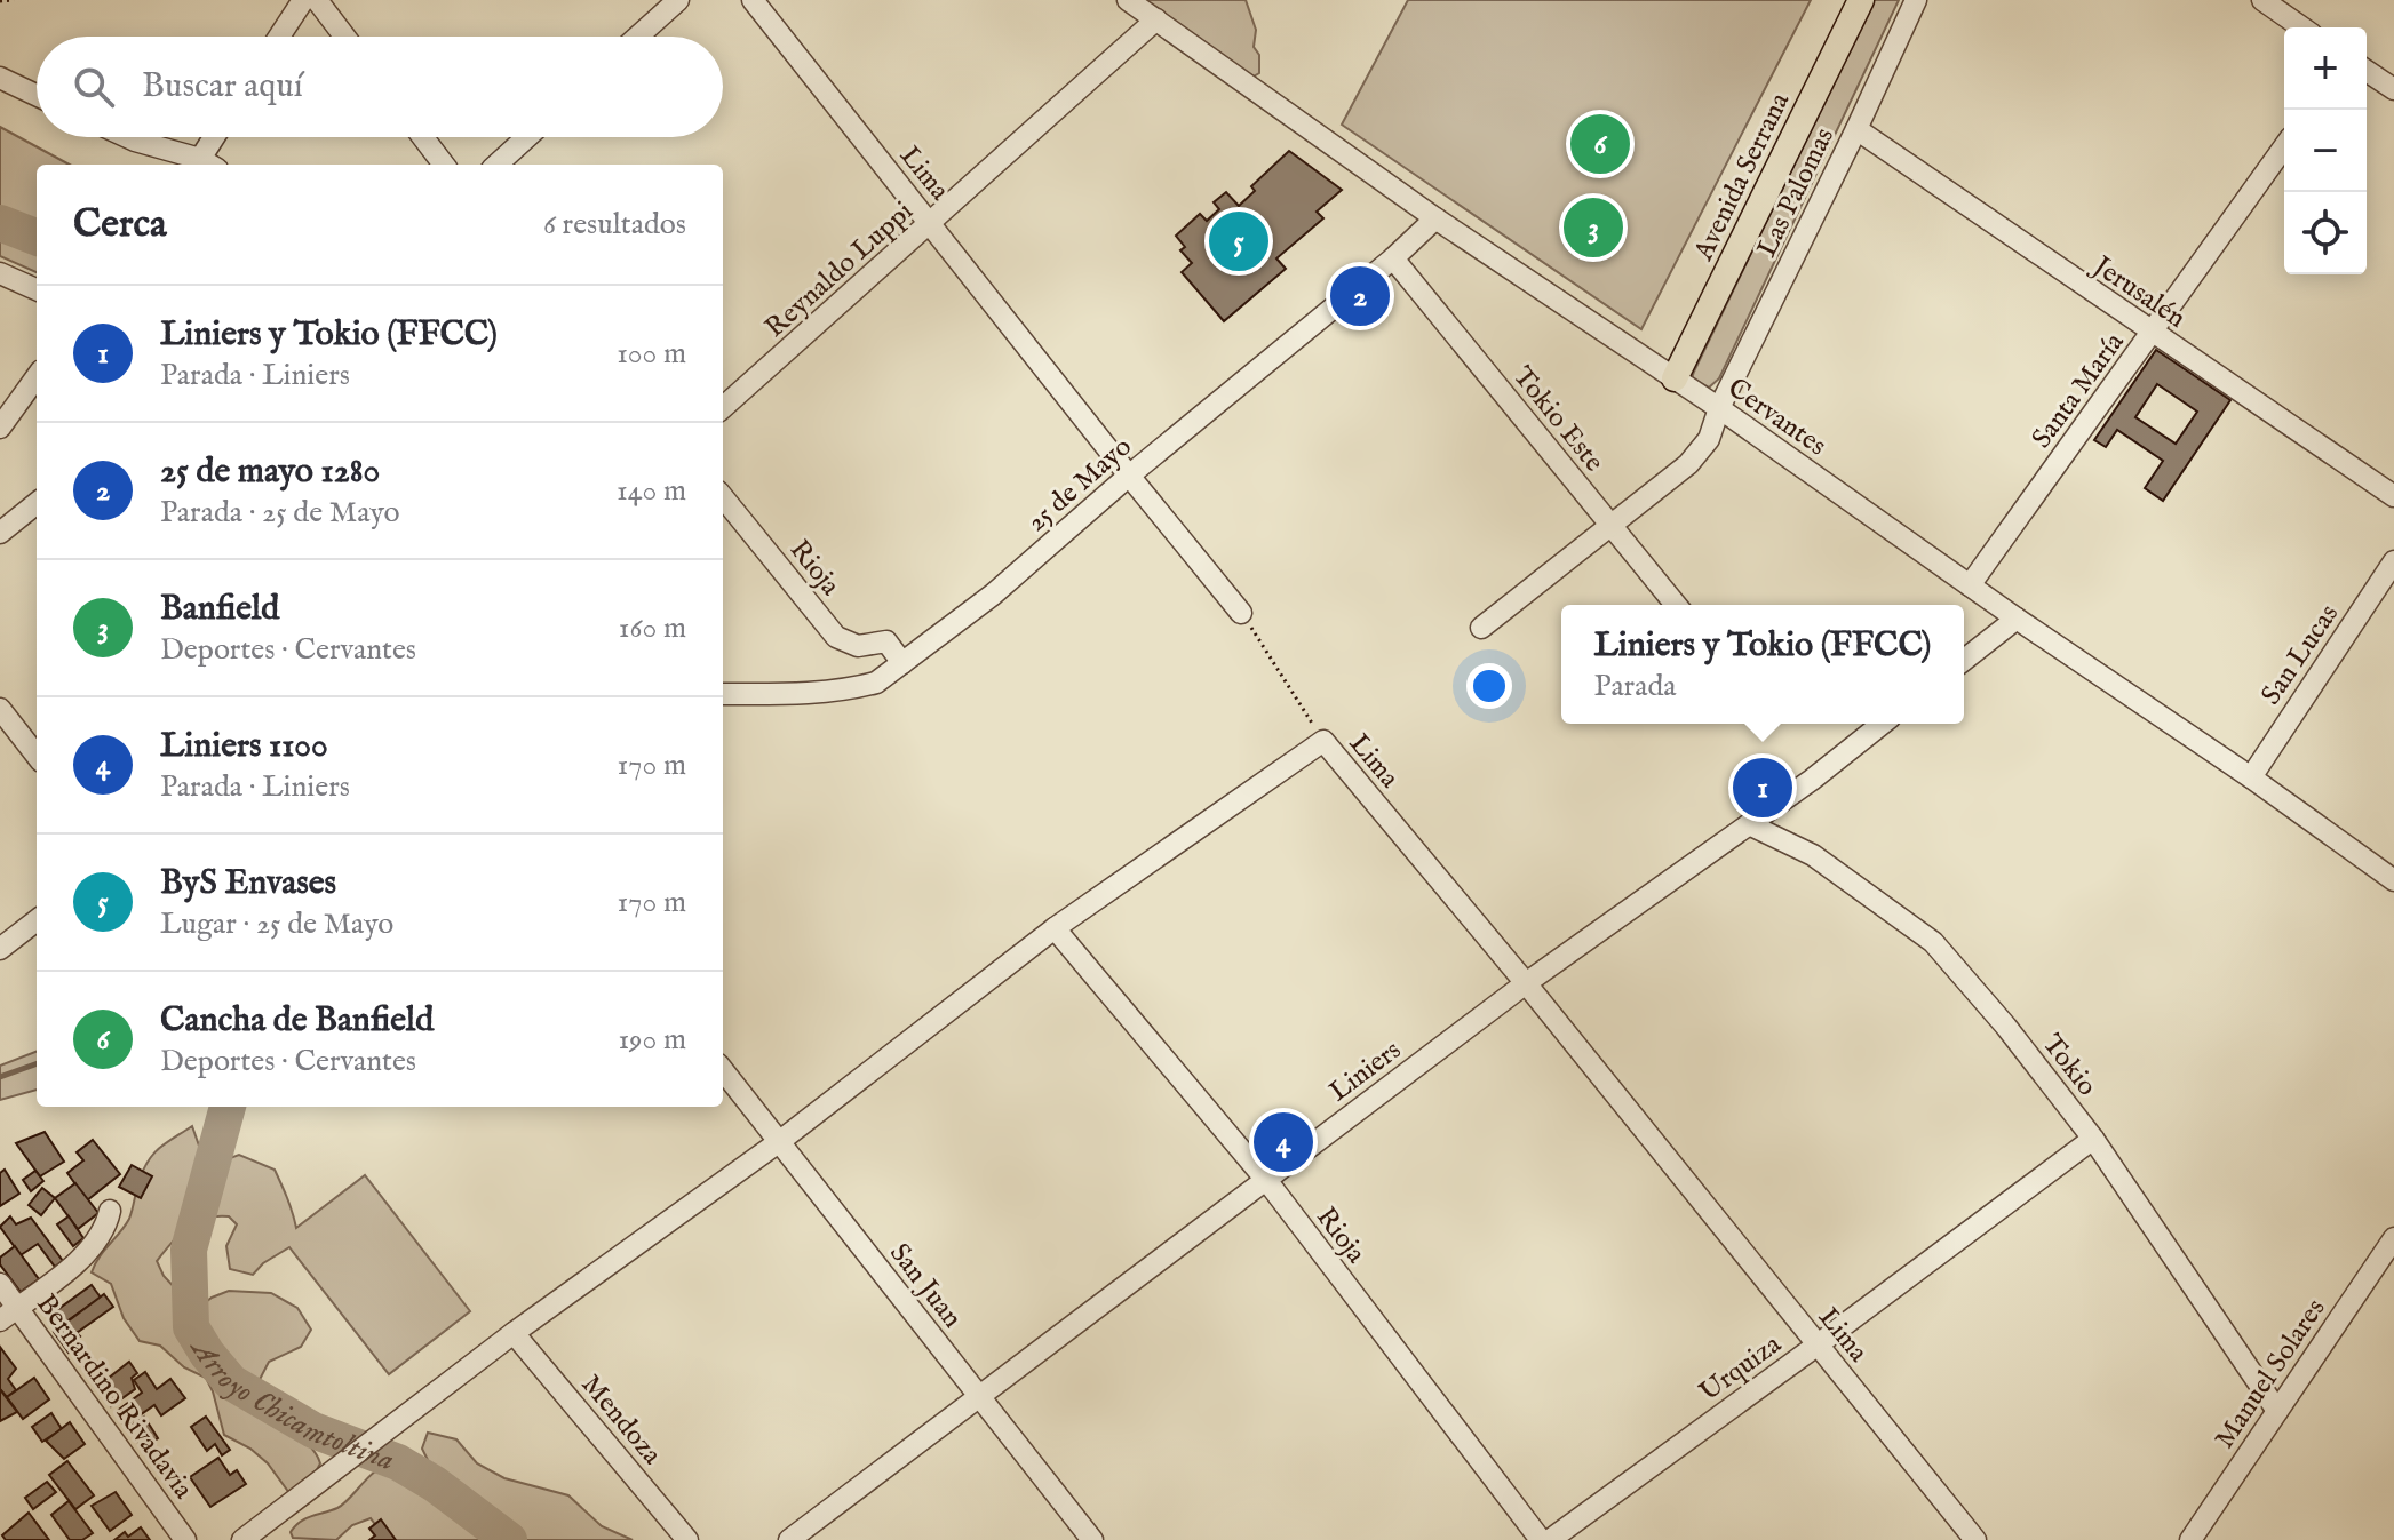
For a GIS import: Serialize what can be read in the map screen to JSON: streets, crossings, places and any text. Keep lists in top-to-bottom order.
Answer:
{
  "streets": {
    "main road": ["Avenida Serrana"],
    "street": [
      "Lima",
      "Las Palomas",
      "Reynaldo Luppi",
      "Jerusalén",
      "Santa María",
      "Cervantes",
      "Tokio Este",
      "25 de Mayo",
      "Rioja",
      "San Lucas",
      "Tokio",
      "Liniers",
      "San Juan",
      "Urquiza",
      "Manuel Solares",
      "Bernardino Rivadavia",
      "Mendoza"
    ]
  },
  "crossings": [
    ["Lima", "Reynaldo Luppi"],
    ["Lima", "25 de Mayo"],
    ["Lima", "Liniers"],
    ["Lima", "Urquiza"],
    ["Avenida Serrana", "Cervantes"],
    ["Las Palomas", "Jerusalén"],
    ["Las Palomas", "Cervantes"],
    ["Las Palomas", "Tokio Este"],
    ["Reynaldo Luppi", "Cervantes"],
    ["Jerusalén", "Santa María"],
    ["Santa María", "Cervantes"],
    ["Cervantes", "25 de Mayo"],
    ["Cervantes", "San Lucas"],
    ["Tokio Este", "25 de Mayo"],
    ["25 de Mayo", "Rioja"],
    ["Rioja", "Liniers"],
    ["Tokio", "Liniers"],
    ["Tokio", "Urquiza"],
    ["Tokio", "Manuel Solares"],
    ["Liniers", "San Juan"]
  ],
  "water": ["Arroyo Chicamtoltina"],
  "page": {
    "map_buttons": ["+", "−"],
    "search": "Buscar aquí",
    "pins": [
      "6",
      "3",
      "5",
      "2",
      "1",
      "4"
    ],
    "heading": ["Cerca", "6 resultados"],
    "list": [
      {
        "mark": "1",
        "name": "Liniers y Tokio (FFCC)",
        "note": "Parada · Liniers",
        "value": "100 m"
      },
      {
        "mark": "2",
        "name": "25 de mayo 1280",
        "note": "Parada · 25 de Mayo",
        "value": "140 m"
      },
      {
        "mark": "3",
        "name": "Banfield",
        "note": "Deportes · Cervantes",
        "value": "160 m"
      },
      {
        "mark": "4",
        "name": "Liniers 1100",
        "note": "Parada · Liniers",
        "value": "170 m"
      },
      {
        "mark": "5",
        "name": "ByS Envases",
        "note": "Lugar · 25 de Mayo",
        "value": "170 m"
      },
      {
        "mark": "6",
        "name": "Cancha de Banfield",
        "note": "Deportes · Cervantes",
        "value": "190 m"
      }
    ],
    "popup": ["Liniers y Tokio (FFCC)", "Parada"]
  }
}
